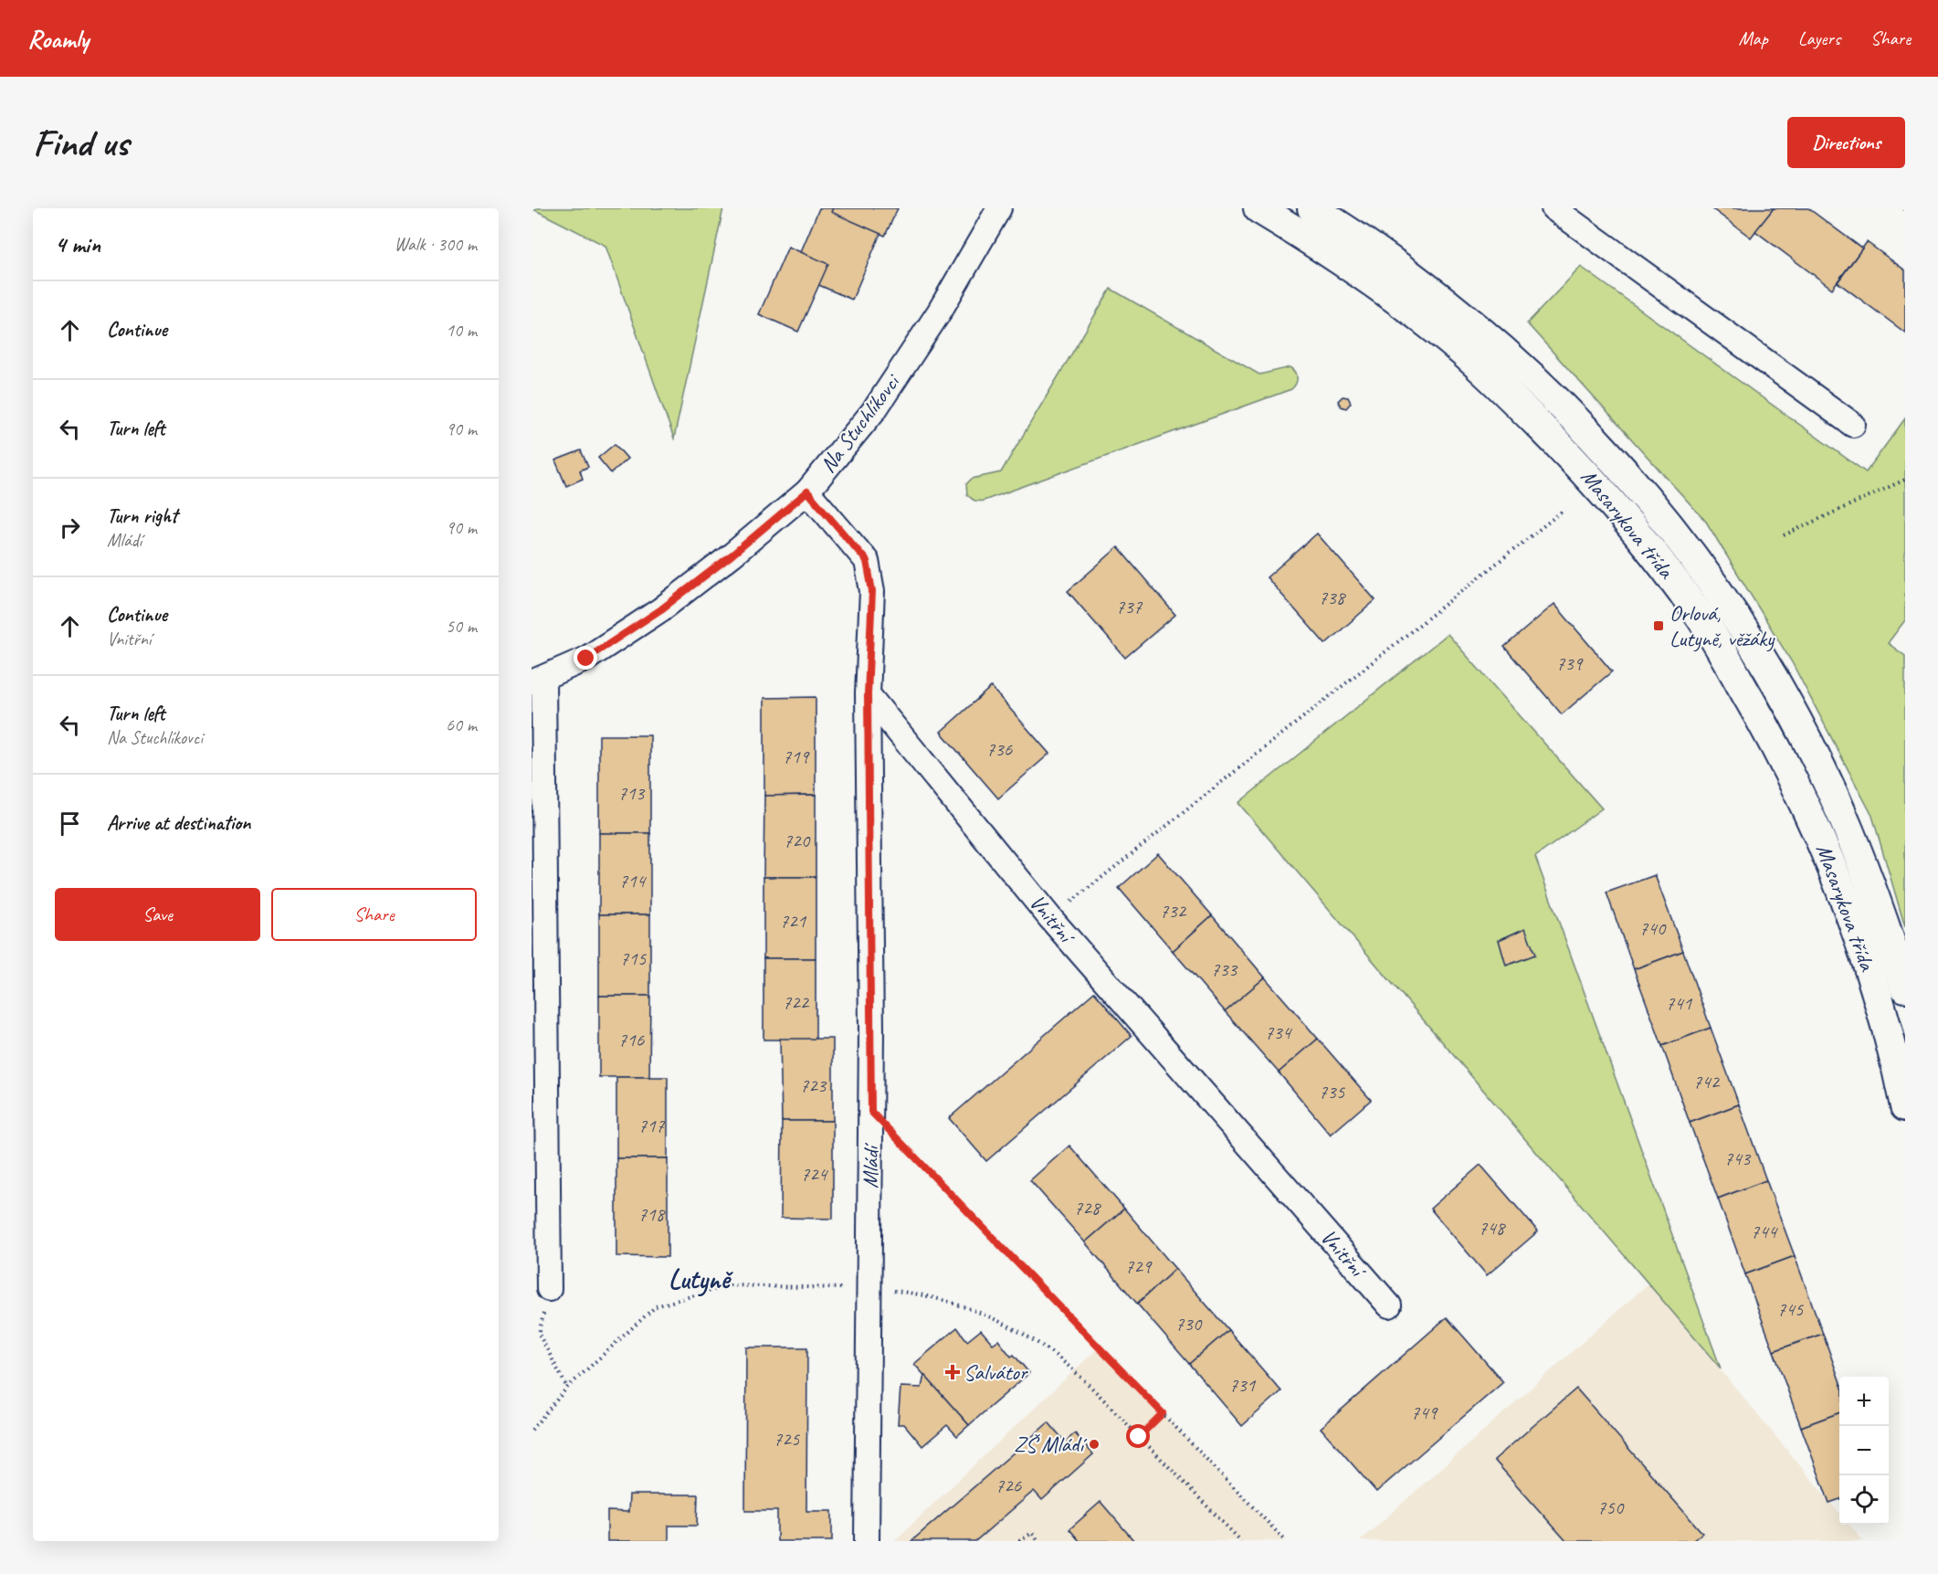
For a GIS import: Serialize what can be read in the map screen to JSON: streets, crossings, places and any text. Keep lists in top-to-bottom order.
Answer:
{
  "streets": {
    "street": [
      "Na Stuchlíkovci",
      "Masarykova třída",
      "Vnitřní",
      "Mládí"
    ]
  },
  "crossings": [
    ["Vnitřní", "Mládí"]
  ],
  "districts": ["Lutyně"],
  "places": {
    "transit": ["Orlová, Lutyně, věžáky"],
    "health": ["Salvátor"],
    "other": ["ZŠ Mládí"]
  },
  "house_numbers": [
    "738",
    "737",
    "739",
    "736",
    "719",
    "713",
    "720",
    "714",
    "732",
    "721",
    "740",
    "715",
    "733",
    "722",
    "741",
    "734",
    "716",
    "742",
    "723",
    "735",
    "717",
    "743",
    "724",
    "728",
    "718",
    "748",
    "744",
    "729",
    "745",
    "730",
    "731",
    "749",
    "725",
    "726",
    "750"
  ],
  "page": {
    "header": "Roamly",
    "nav": ["Map", "Layers", "Share"],
    "buttons": [
      "Directions",
      ["Save", "Share"]
    ],
    "title": "Find us",
    "heading": ["4 min", "Walk · 300 m"],
    "list": [
      ["Continue", "10 m"],
      ["Turn left", "90 m"],
      ["Turn right", "Mládí", "90 m"],
      ["Continue", "Vnitřní", "50 m"],
      ["Turn left", "Na Stuchlíkovci", "60 m"],
      "Arrive at destination"
    ],
    "map_buttons": ["+", "−"]
  }
}
